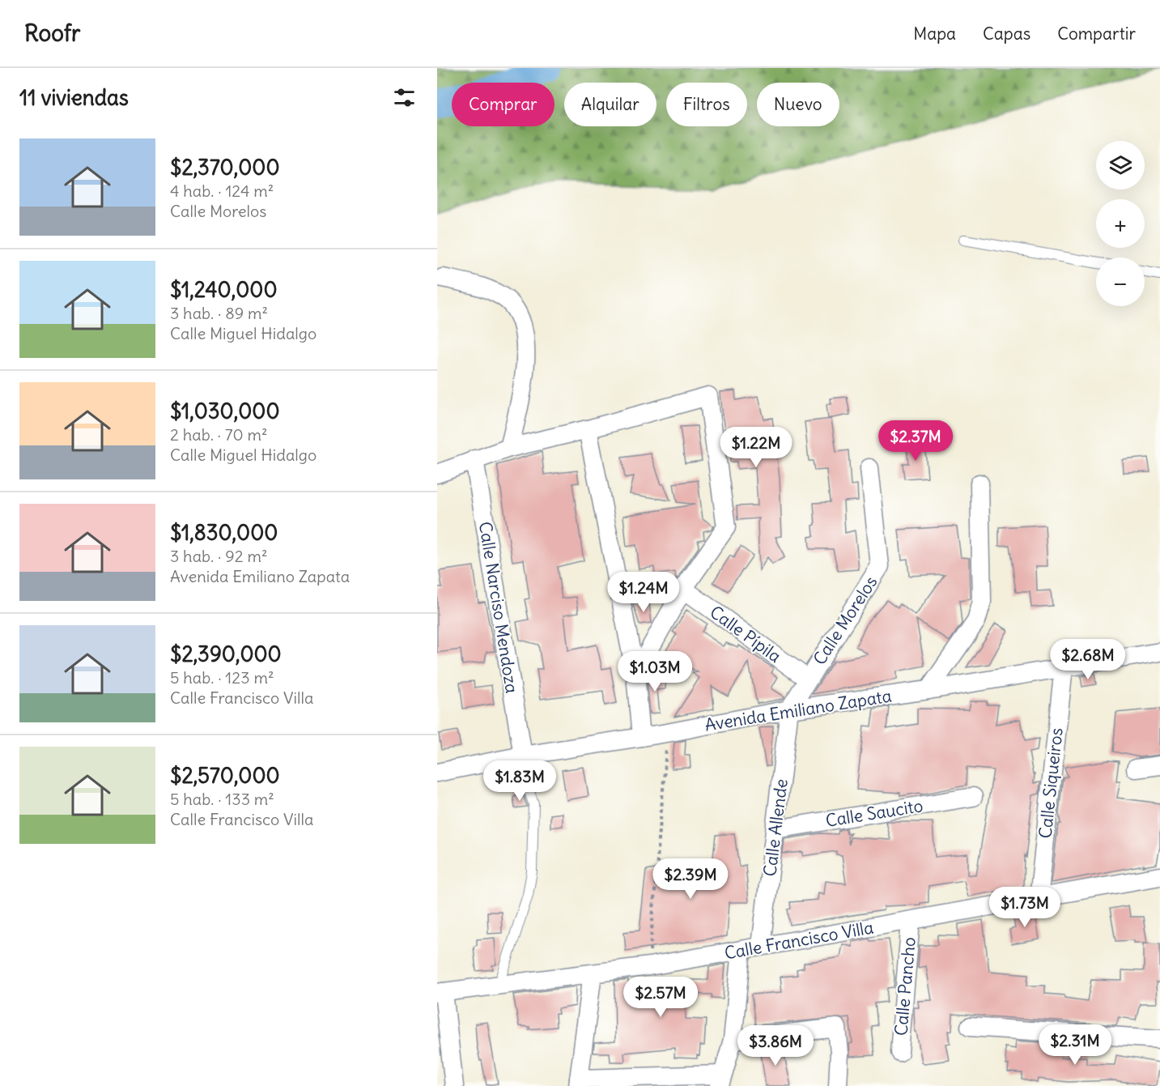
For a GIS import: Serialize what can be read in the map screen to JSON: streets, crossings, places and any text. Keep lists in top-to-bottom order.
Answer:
{
  "streets": {
    "street": [
      "Calle Narciso Mendoza",
      "Calle Morelos",
      "Calle Pípila",
      "Avenida Emiliano Zapata",
      "Calle Siqueiros",
      "Calle Saucito",
      "Calle Allende",
      "Calle Francisco Villa",
      "Calle Pancho"
    ]
  },
  "crossings": [
    ["Calle Narciso Mendoza", "Avenida Emiliano Zapata"],
    ["Calle Morelos", "Calle Pípila"],
    ["Calle Morelos", "Avenida Emiliano Zapata"],
    ["Calle Morelos", "Calle Allende"],
    ["Avenida Emiliano Zapata", "Calle Siqueiros"],
    ["Avenida Emiliano Zapata", "Calle Allende"],
    ["Calle Siqueiros", "Calle Francisco Villa"],
    ["Calle Saucito", "Calle Allende"],
    ["Calle Allende", "Calle Francisco Villa"],
    ["Calle Francisco Villa", "Calle Pancho"]
  ],
  "page": {
    "header": "Roofr",
    "nav": ["Mapa", "Capas", "Compartir"],
    "heading": "11 viviendas",
    "chip": [
      "Comprar",
      "Alquilar",
      "Filtros",
      "Nuevo"
    ],
    "list": [
      {
        "name": "$2,370,000",
        "note": "4 hab. · 124 m² · Calle Morelos"
      },
      {
        "name": "$1,240,000",
        "note": "3 hab. · 89 m² · Calle Miguel Hidalgo"
      },
      {
        "name": "$1,030,000",
        "note": "2 hab. · 70 m² · Calle Miguel Hidalgo"
      },
      {
        "name": "$1,830,000",
        "note": "3 hab. · 92 m² · Avenida Emiliano Zapata"
      },
      {
        "name": "$2,390,000",
        "note": "5 hab. · 123 m² · Calle Francisco Villa"
      },
      {
        "name": "$2,570,000",
        "note": "5 hab. · 133 m² · Calle Francisco Villa"
      }
    ],
    "map_buttons": ["+", "−"],
    "price": [
      "$2.37M",
      "$1.22M",
      "$1.24M",
      "$2.68M",
      "$1.03M",
      "$1.83M",
      "$2.39M",
      "$1.73M",
      "$2.57M",
      "$2.31M",
      "$3.86M"
    ]
  }
}
